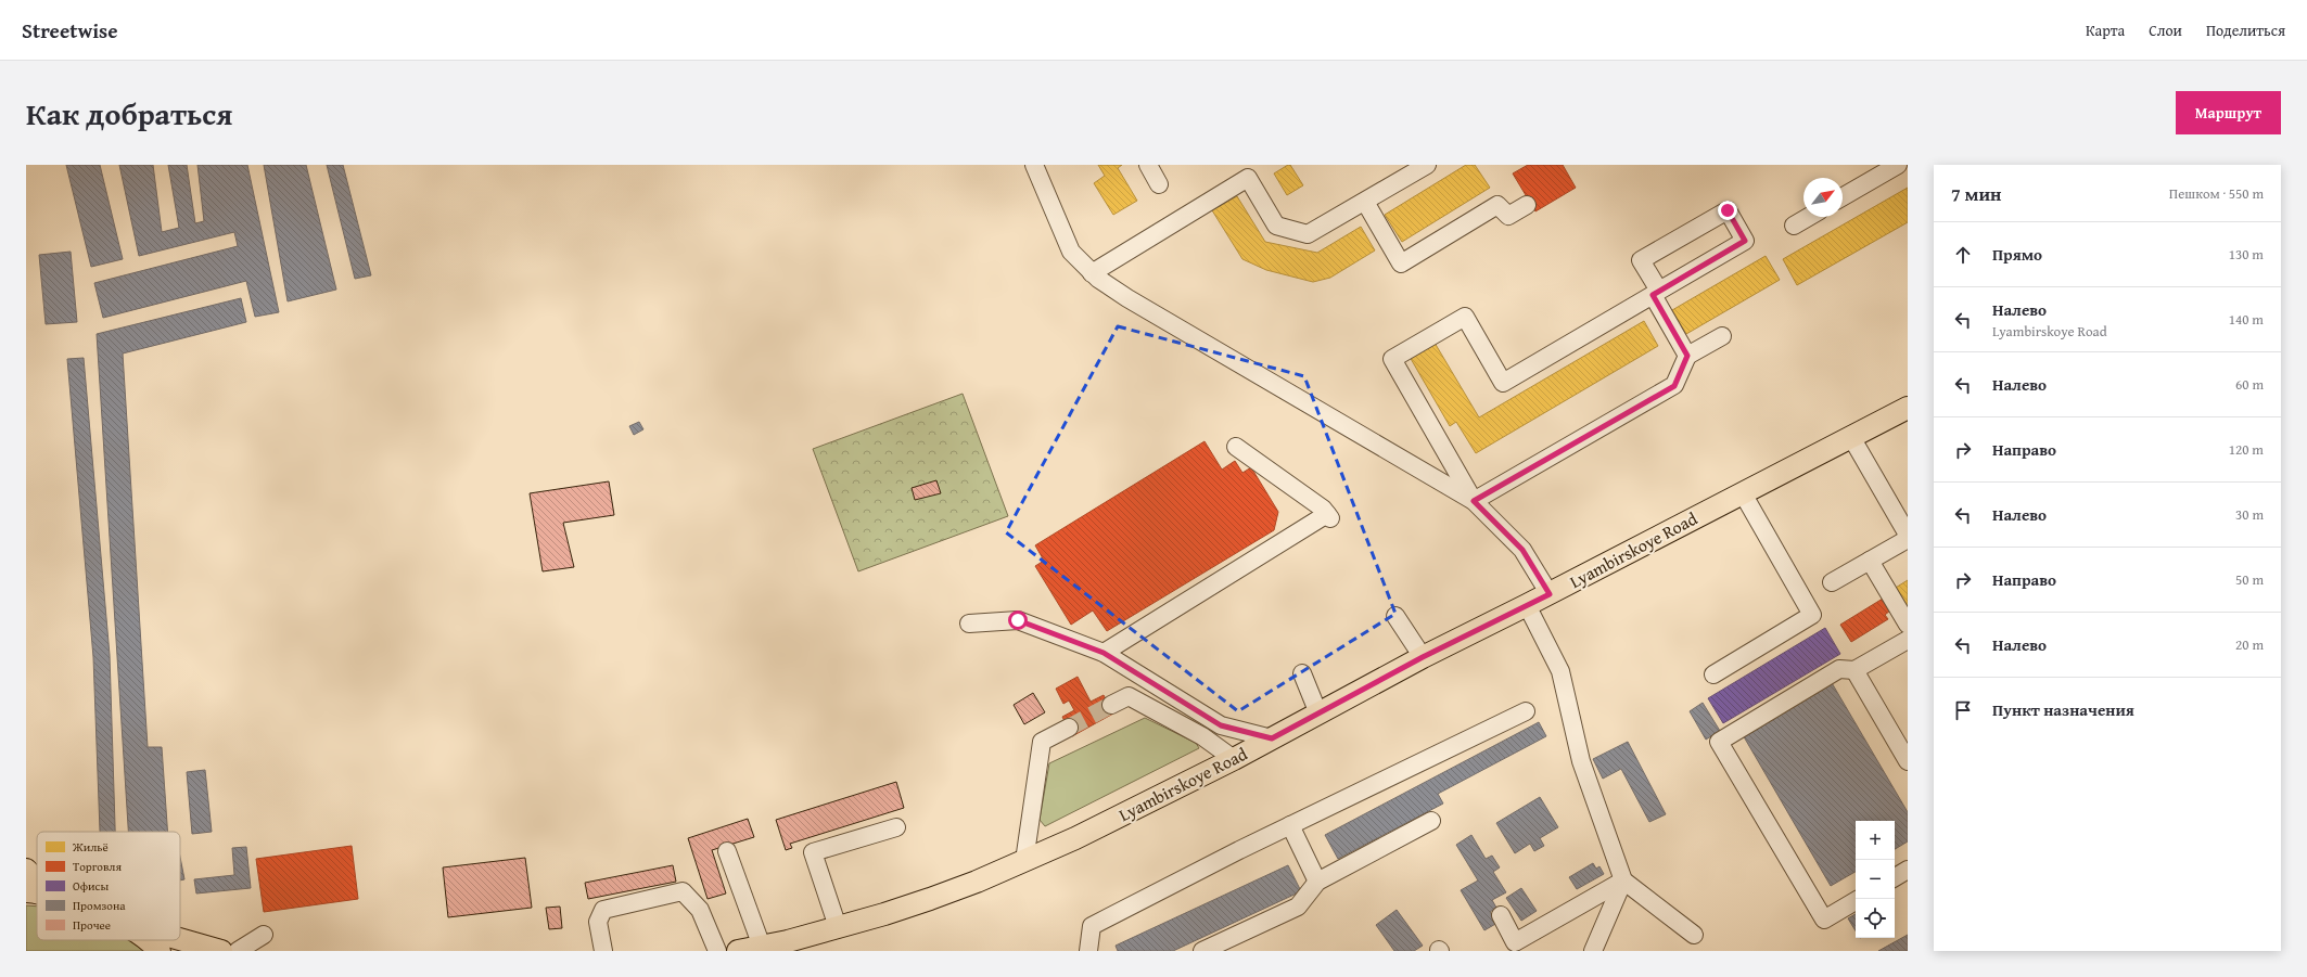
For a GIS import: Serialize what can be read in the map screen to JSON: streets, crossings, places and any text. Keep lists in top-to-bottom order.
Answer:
{
  "streets": {
    "main road": ["Lyambirskoye Road"]
  },
  "legend": [
    "Жильё",
    "Торговля",
    "Офисы",
    "Промзона",
    "Прочее"
  ],
  "north": "top right",
  "page": {
    "header": "Streetwise",
    "nav": ["Карта", "Слои", "Поделиться"],
    "title": "Как добраться",
    "buttons": "Маршрут",
    "heading": ["7 мин", "Пешком · 550 m"],
    "list": [
      ["Прямо", "130 m"],
      ["Налево", "Lyambirskoye Road", "140 m"],
      ["Налево", "60 m"],
      ["Направо", "120 m"],
      ["Налево", "30 m"],
      ["Направо", "50 m"],
      ["Налево", "20 m"],
      "Пункт назначения"
    ],
    "map_buttons": ["+", "−"]
  }
}
